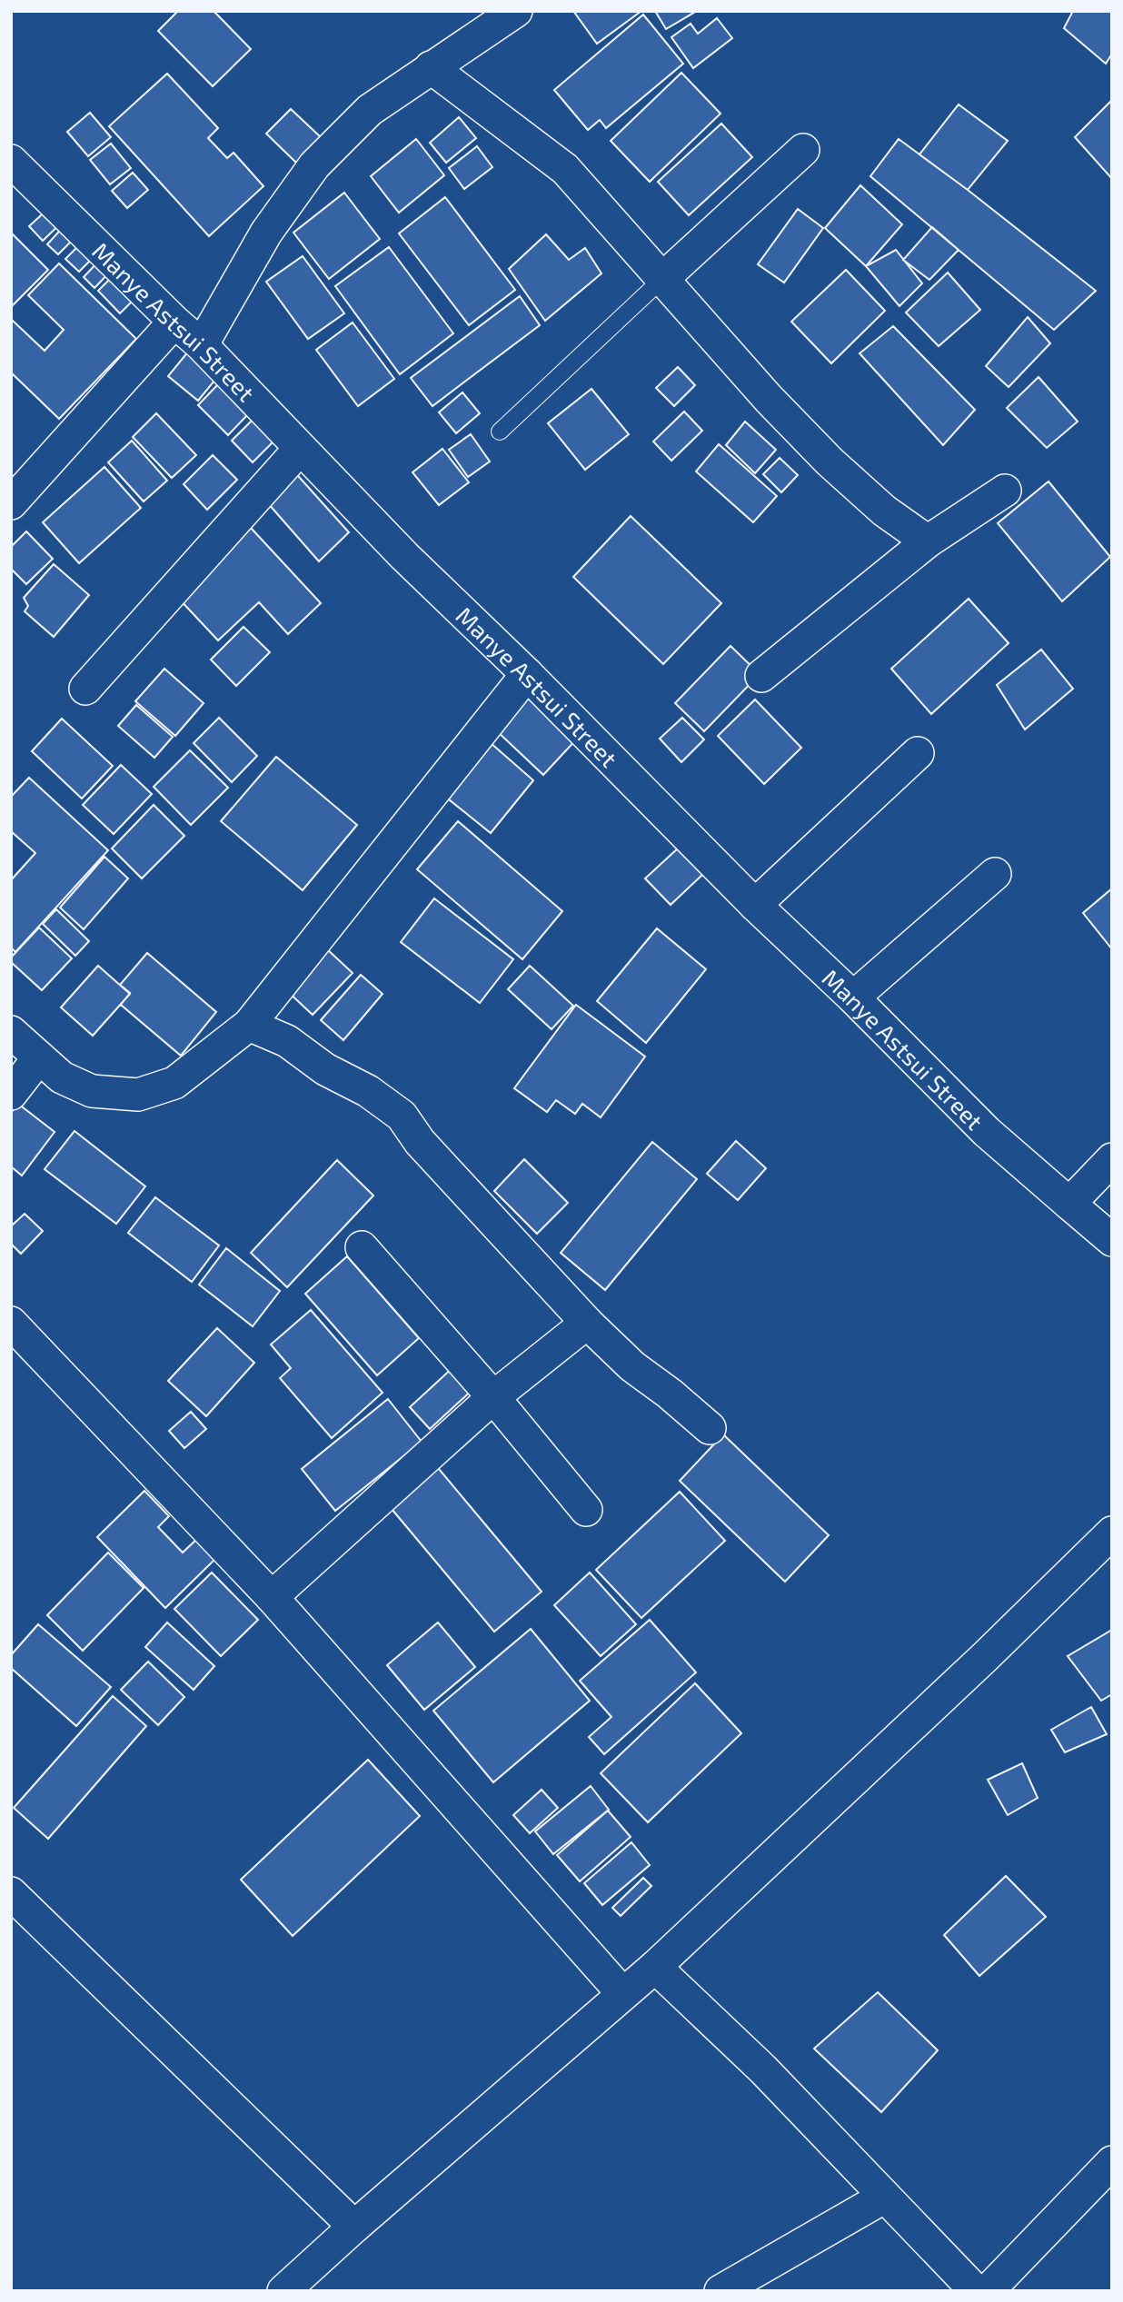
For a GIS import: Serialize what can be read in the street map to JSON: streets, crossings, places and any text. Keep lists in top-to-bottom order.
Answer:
{
  "streets": {
    "street": ["Manye Astsui Street"]
  }
}
